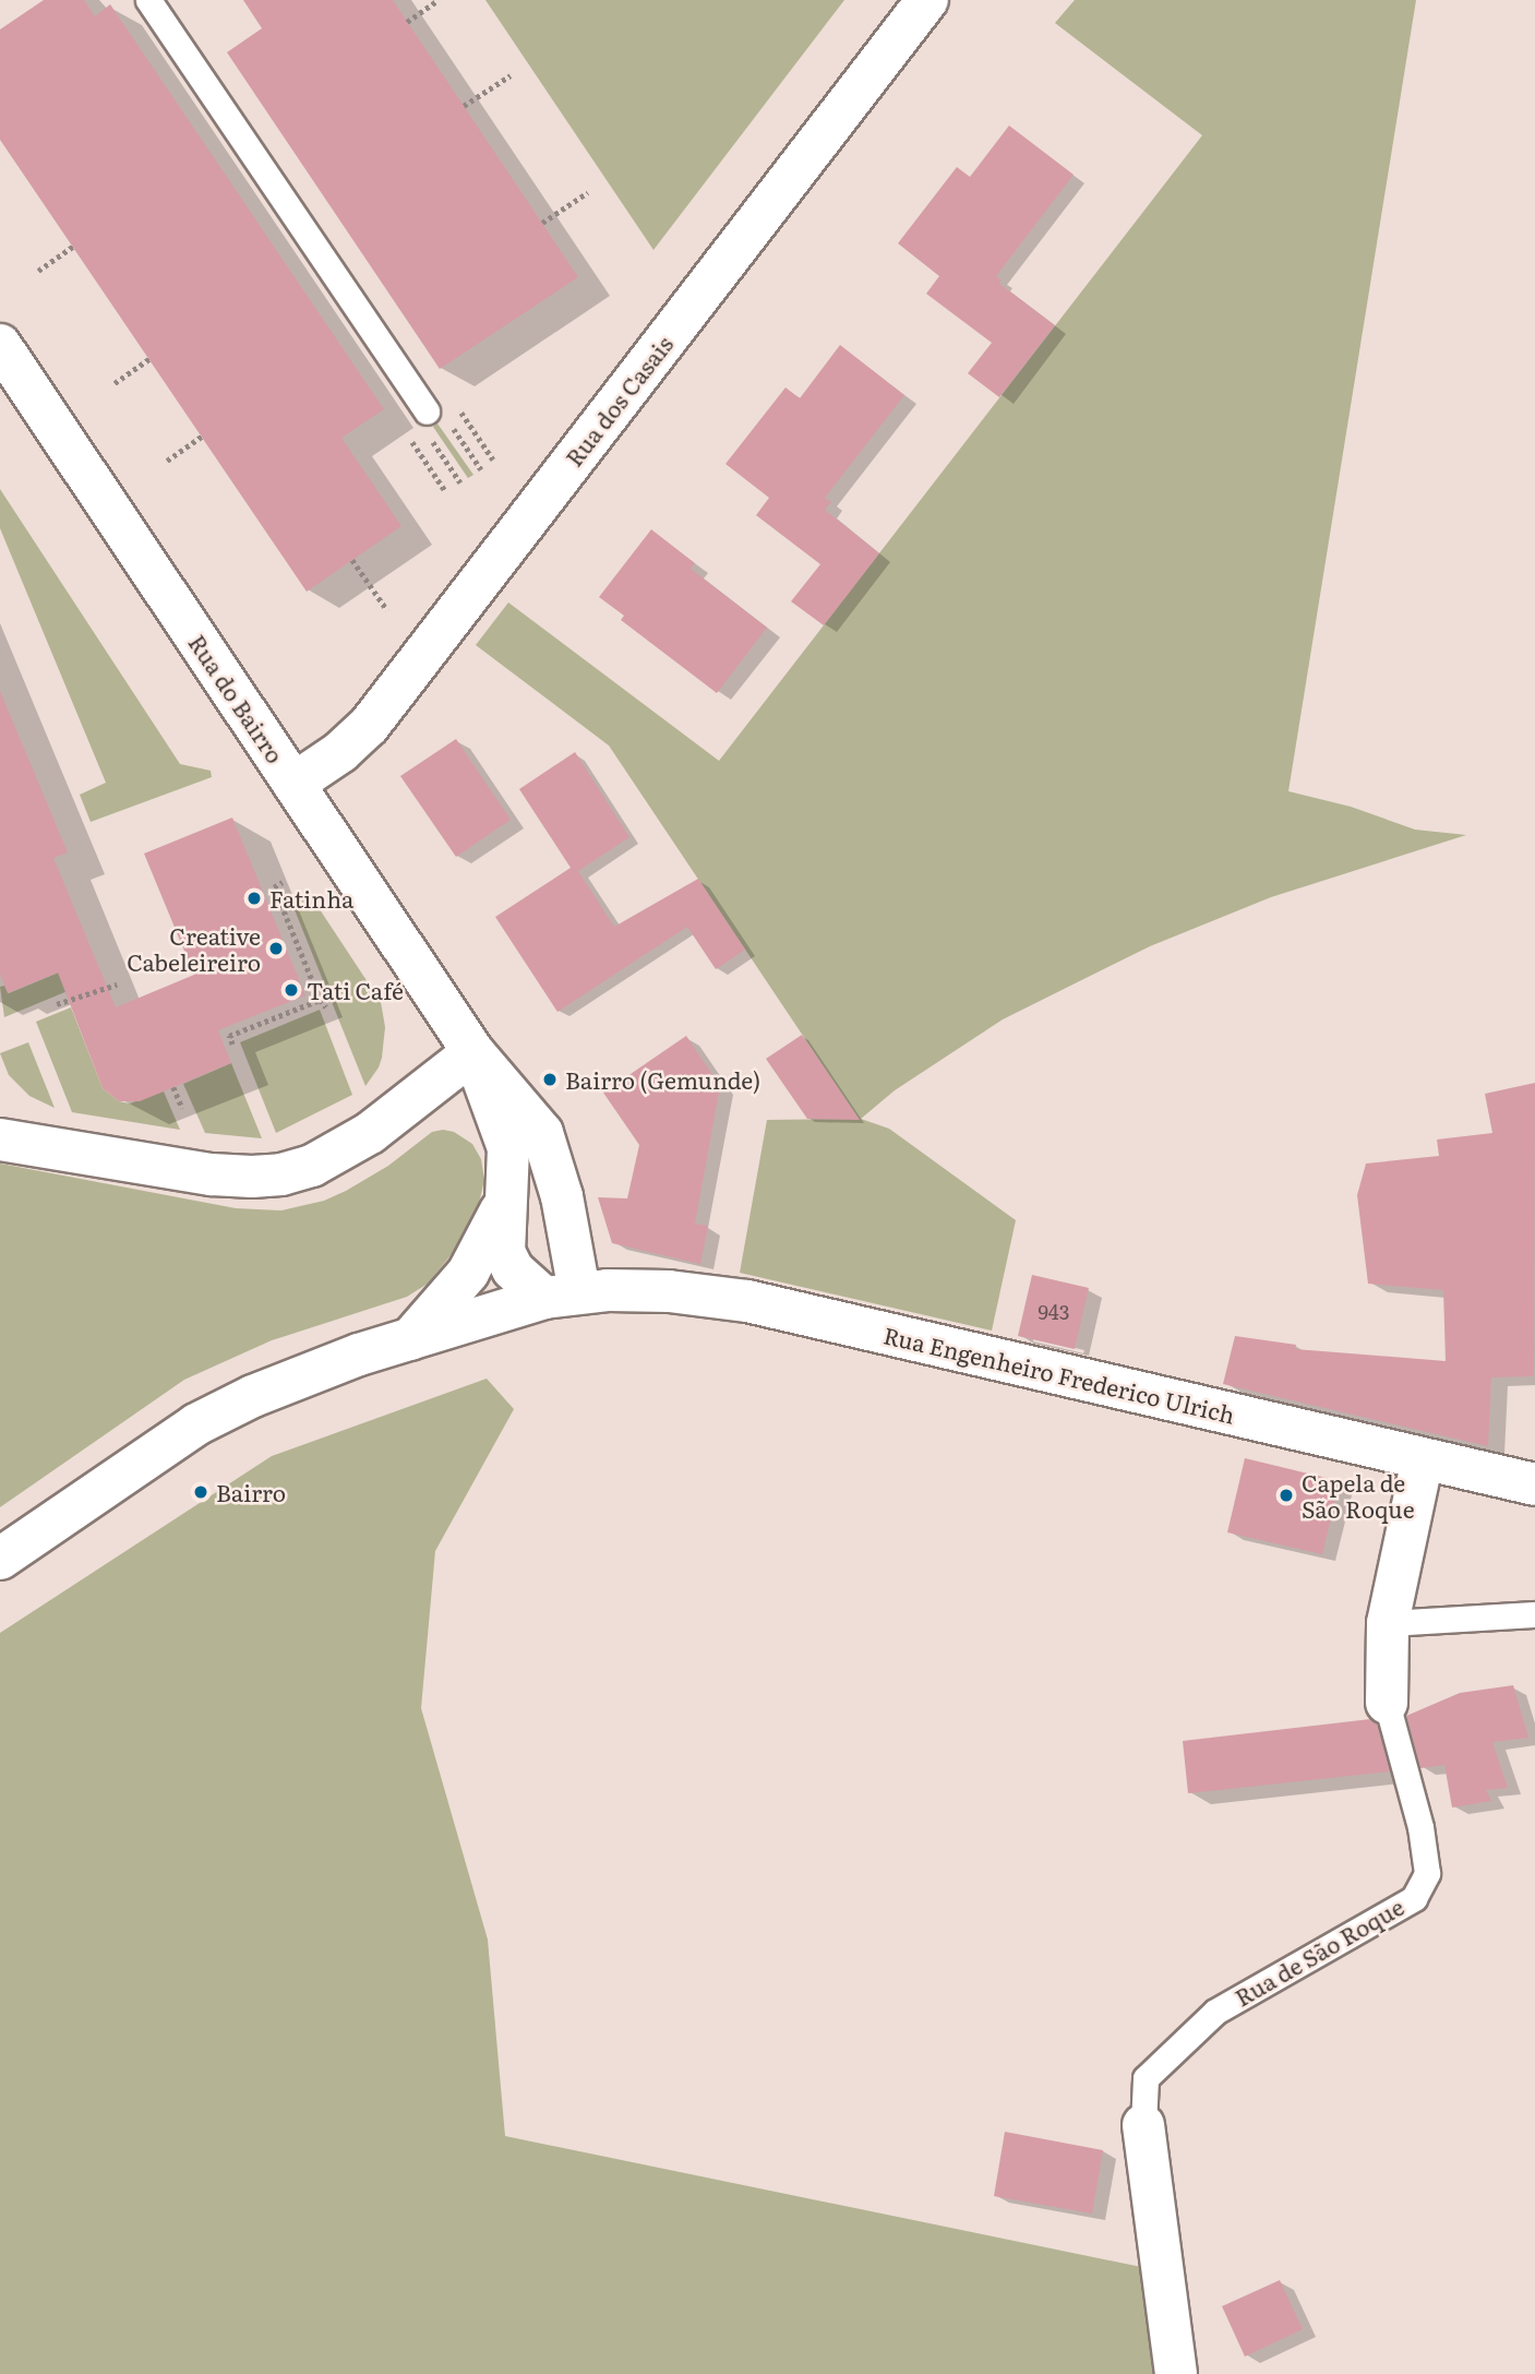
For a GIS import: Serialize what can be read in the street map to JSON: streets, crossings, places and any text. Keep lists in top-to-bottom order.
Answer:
{
  "streets": {
    "street": [
      "Rua dos Casais",
      "Rua do Bairro",
      "Rua Engenheiro Frederico Ulrich",
      "Rua de São Roque"
    ]
  },
  "crossings": [
    ["Rua dos Casais", "Rua do Bairro"],
    ["Rua do Bairro", "Rua Engenheiro Frederico Ulrich"],
    ["Rua Engenheiro Frederico Ulrich", "Rua de São Roque"]
  ],
  "places": [
    "Fatinha",
    "Creative Cabeleireiro",
    "Tati Café",
    "Bairro (Gemunde)",
    "Bairro",
    "Capela de São Roque"
  ],
  "house_numbers": ["943"]
}
